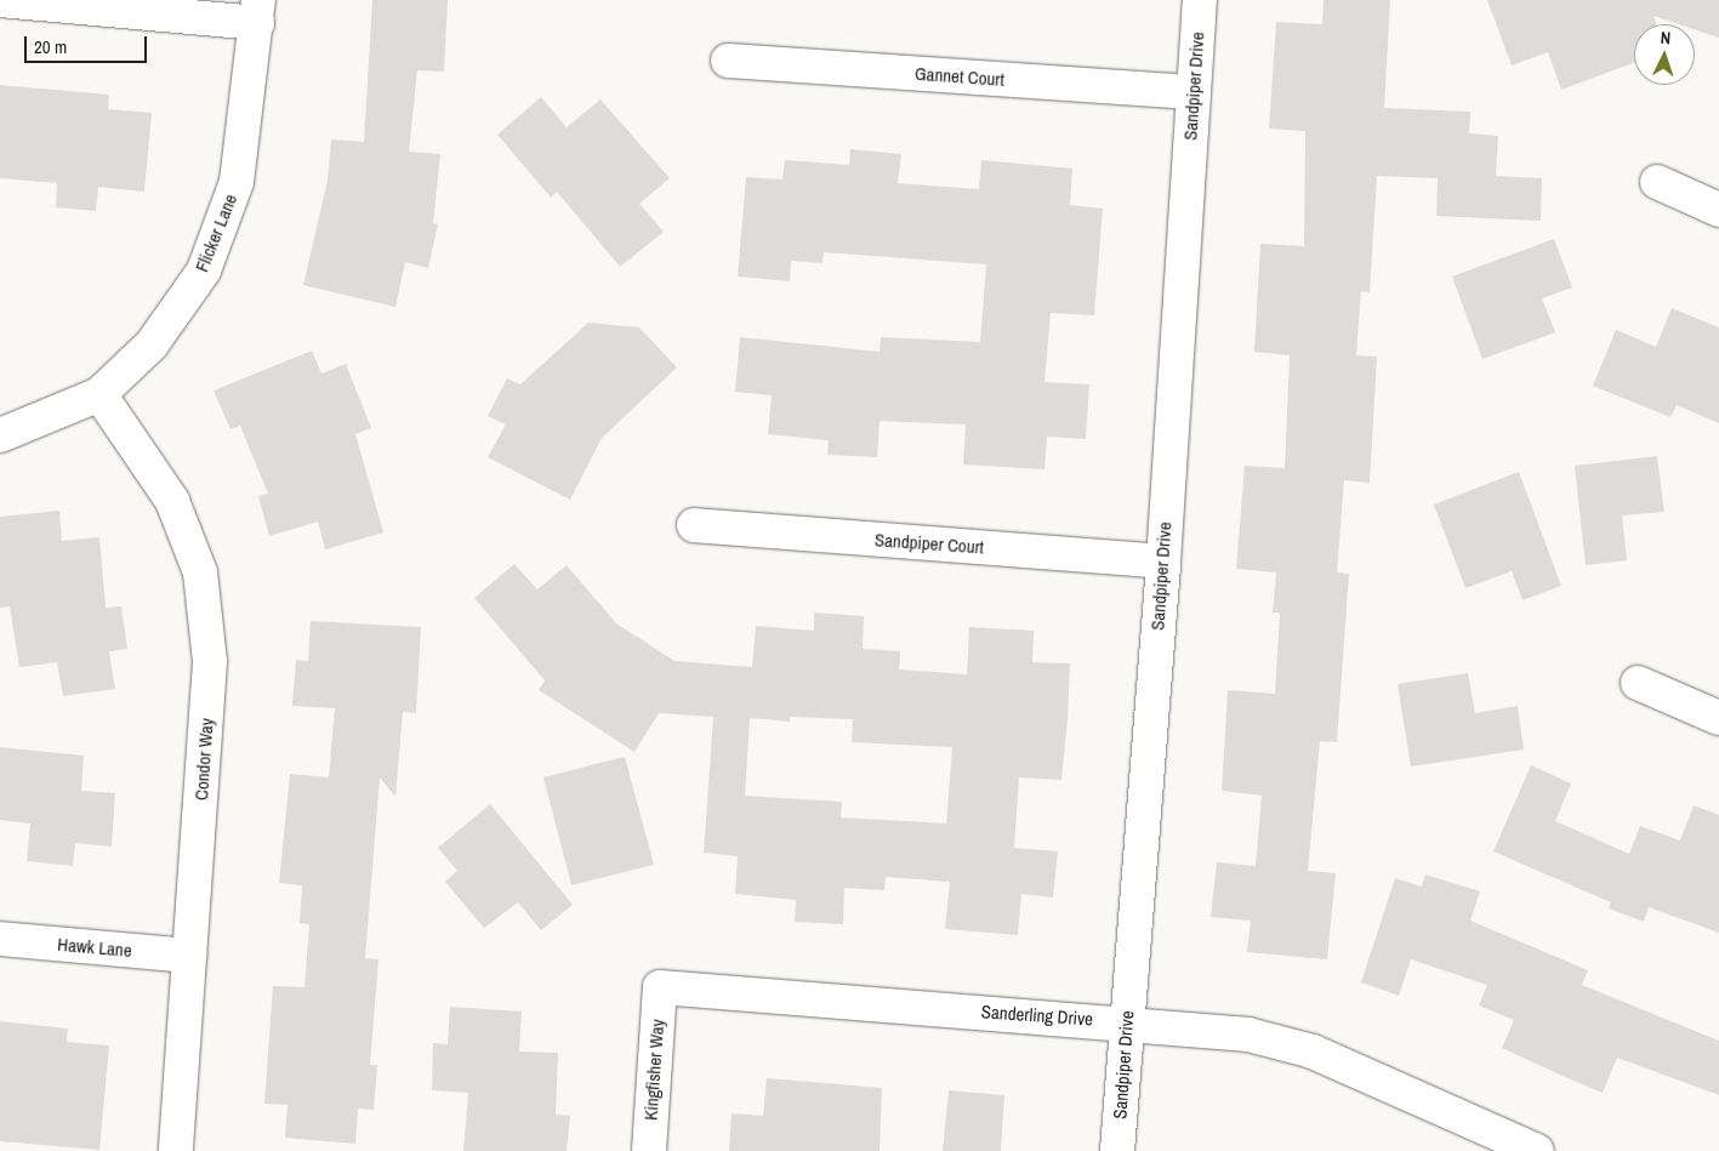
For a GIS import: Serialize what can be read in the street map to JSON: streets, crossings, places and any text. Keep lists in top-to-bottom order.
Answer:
{
  "streets": {
    "street": [
      "Gannet Court",
      "Sandpiper Drive",
      "Flicker Lane",
      "Sandpiper Court",
      "Condor Way",
      "Hawk Lane",
      "Sanderling Drive",
      "Kingfisher Way"
    ]
  },
  "crossings": [
    ["Gannet Court", "Sandpiper Drive"],
    ["Sandpiper Drive", "Sandpiper Court"],
    ["Sandpiper Drive", "Sanderling Drive"],
    ["Flicker Lane", "Condor Way"],
    ["Condor Way", "Hawk Lane"],
    ["Sanderling Drive", "Kingfisher Way"]
  ],
  "scale_bar": "20 m",
  "north": "top"
}
